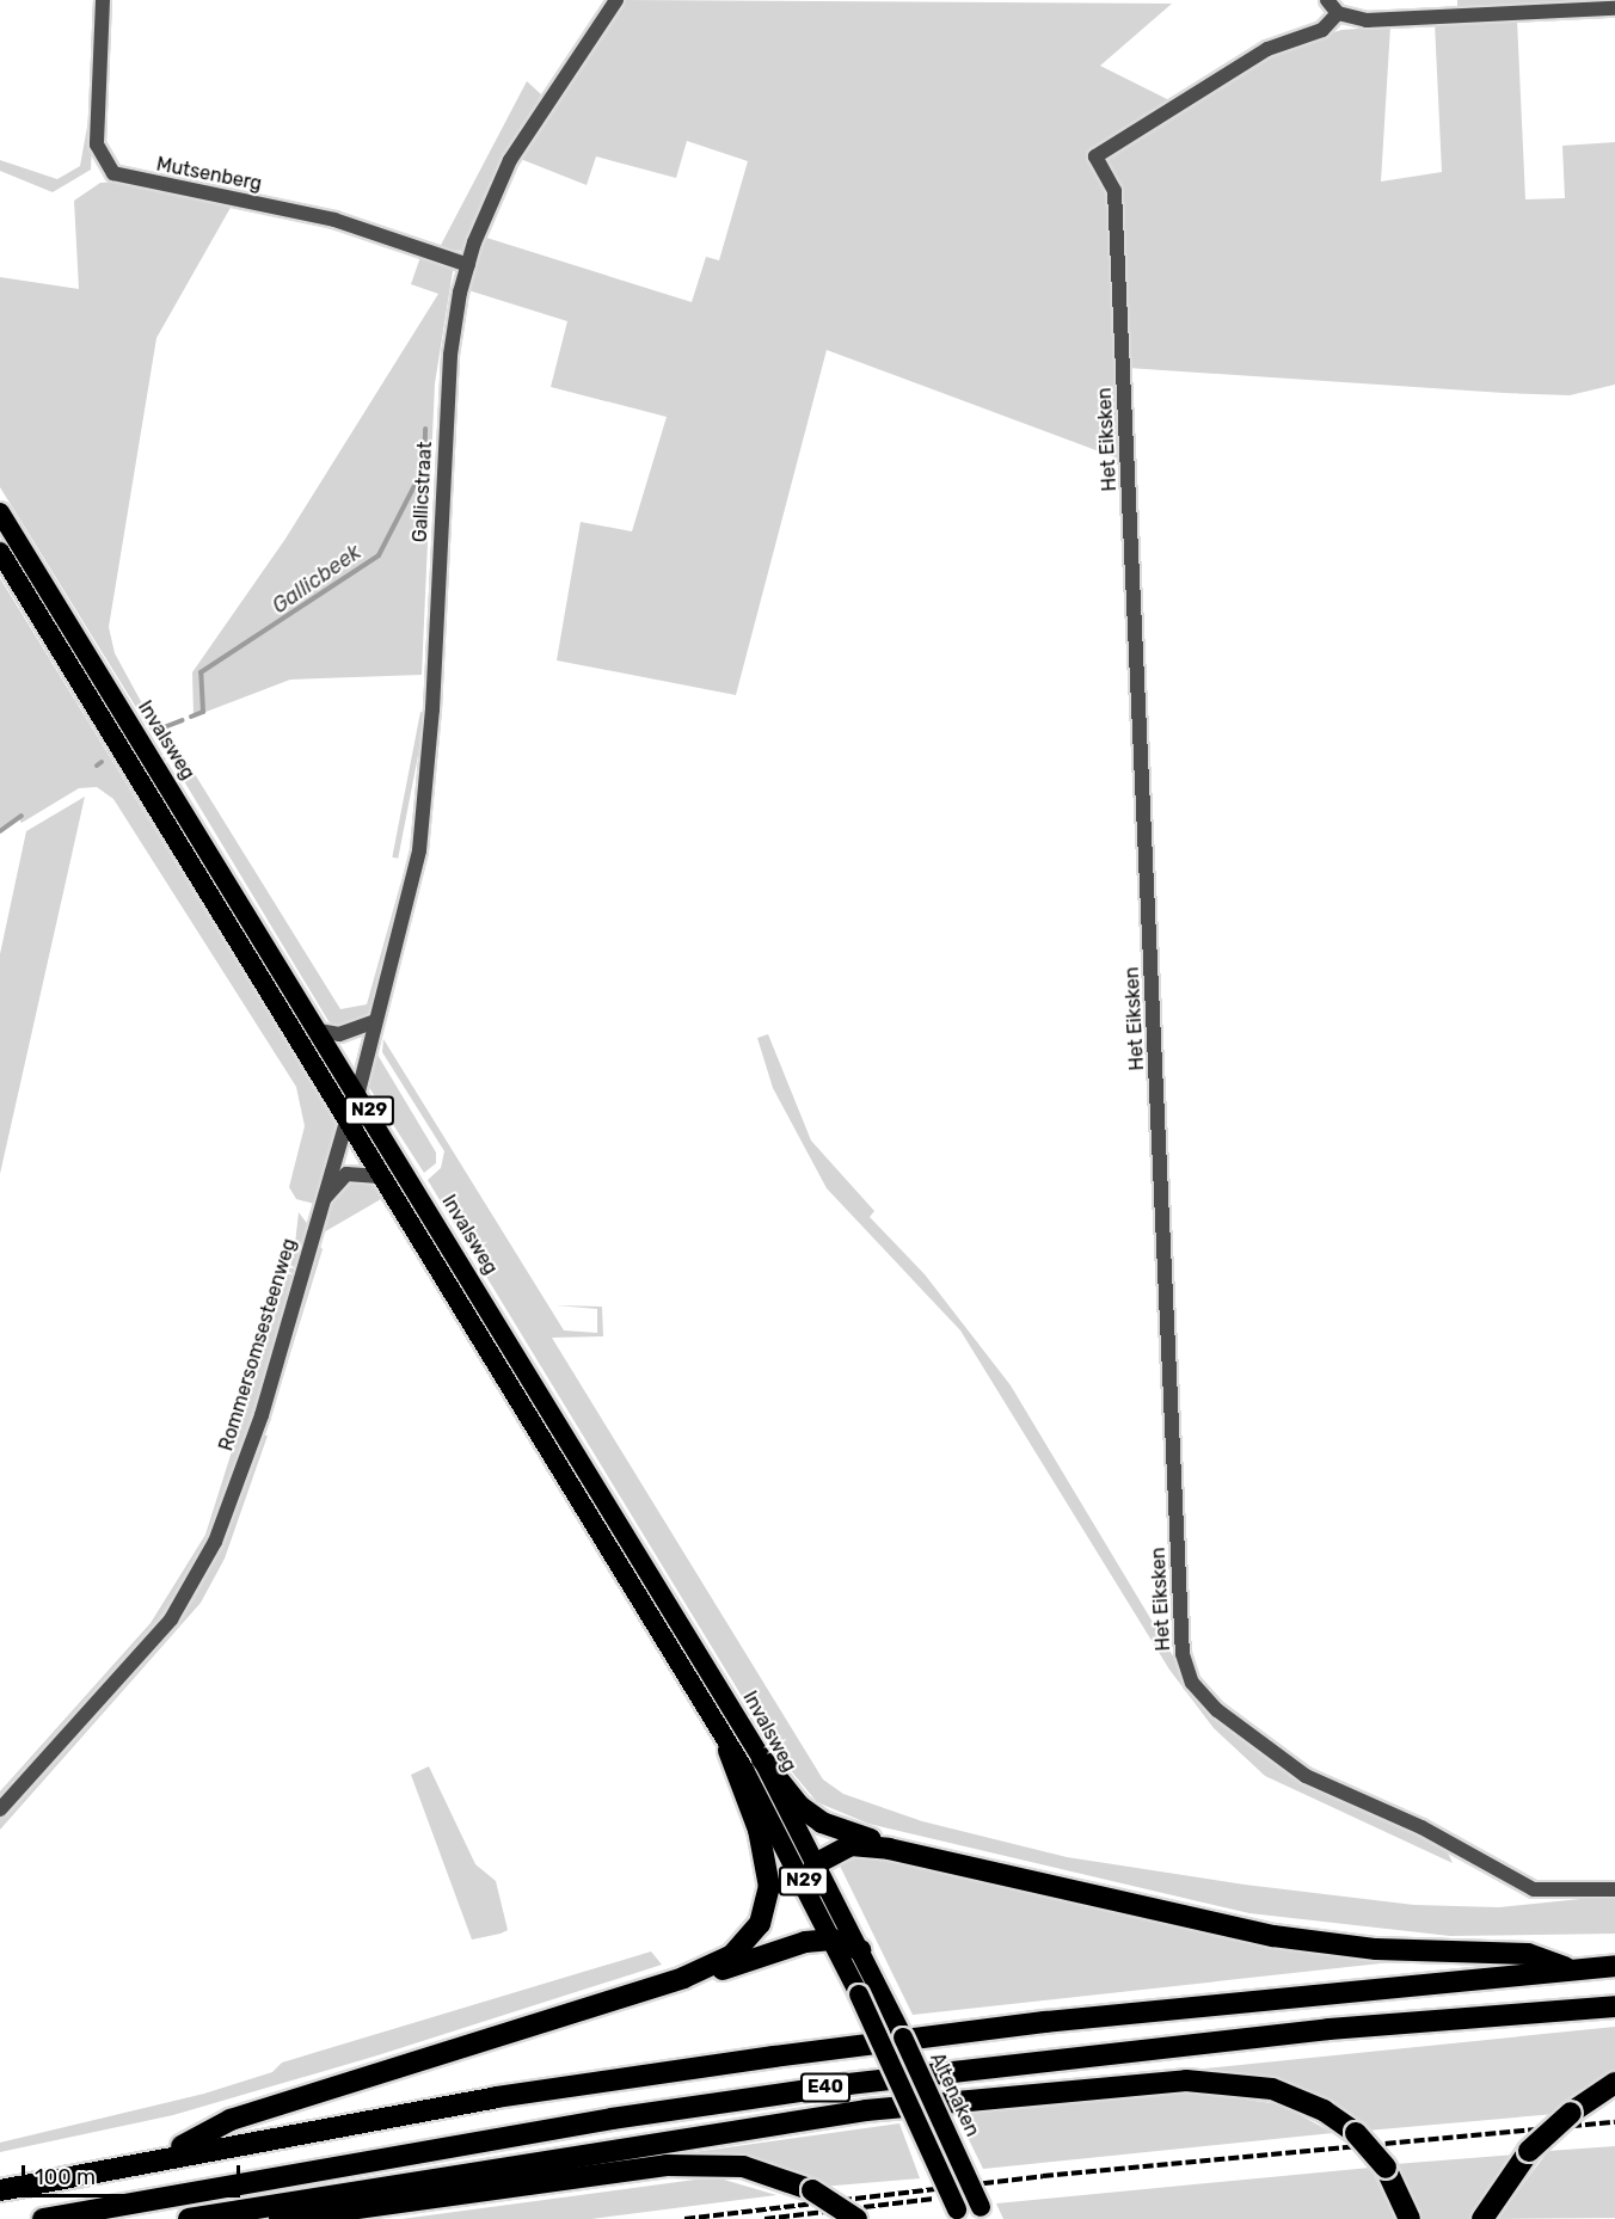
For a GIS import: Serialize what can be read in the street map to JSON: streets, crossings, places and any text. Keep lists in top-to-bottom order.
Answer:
{
  "streets": {
    "highway": [
      "Invalsweg",
      "N29",
      "E40",
      "Altenaken"
    ],
    "street": [
      "Mutsenberg",
      "Het Eiksken",
      "Gallicstraat",
      "Rommersomsesteenweg"
    ]
  },
  "crossings": [
    ["Mutsenberg", "Gallicstraat"],
    ["Gallicstraat", "Invalsweg"],
    ["Invalsweg", "Rommersomsesteenweg"],
    ["Invalsweg", "Altenaken"]
  ],
  "water": ["Gallicbeek"],
  "scale_bar": "100 m"
}
